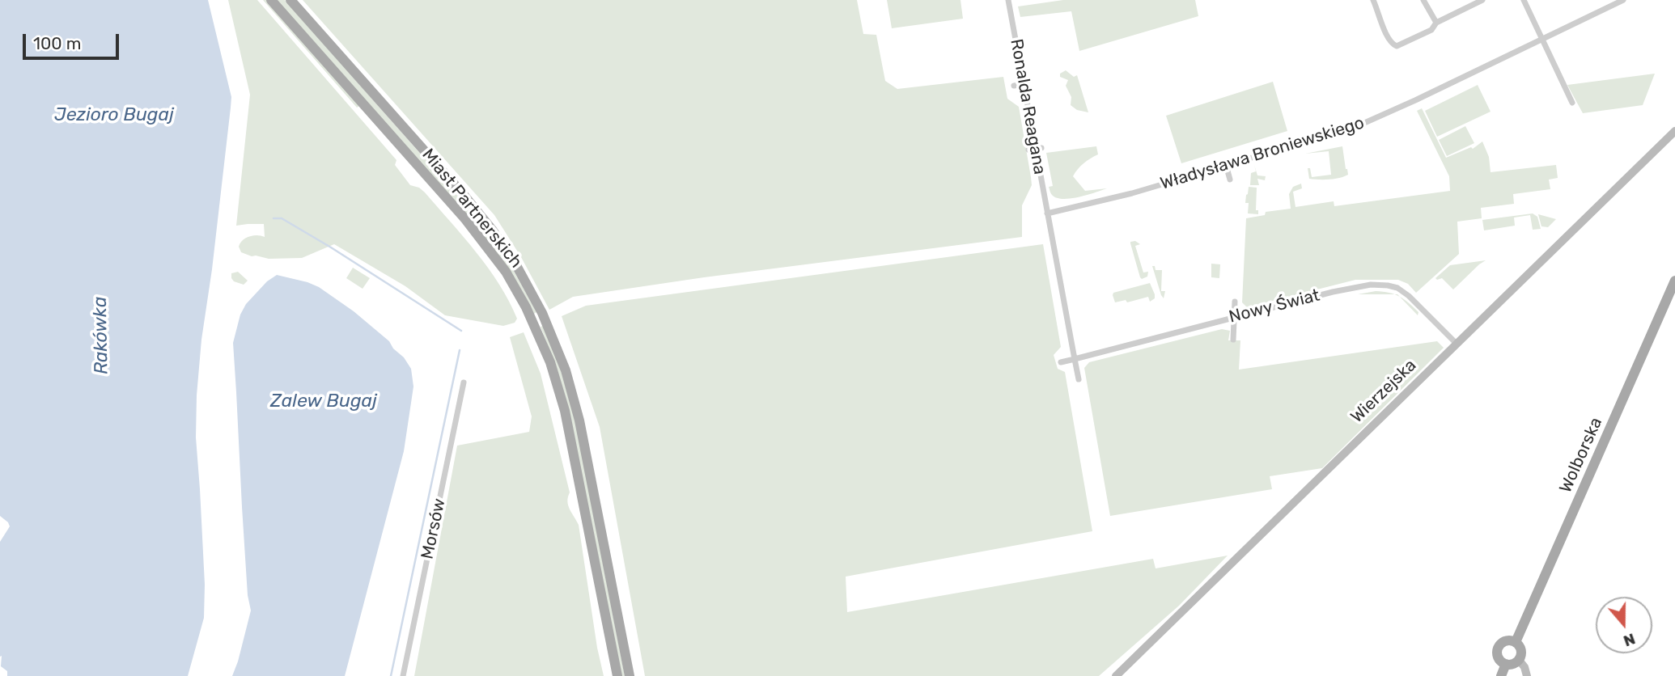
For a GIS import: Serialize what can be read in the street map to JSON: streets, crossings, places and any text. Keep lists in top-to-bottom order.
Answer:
{
  "streets": {
    "main road": ["Miast Partnerskich", "Wolborska"],
    "street": [
      "Ronalda Reagana",
      "Władysława Broniewskiego",
      "Nowy Świat",
      "Wierzejska",
      "Morsów"
    ]
  },
  "crossings": [
    ["Ronalda Reagana", "Władysława Broniewskiego"],
    ["Nowy Świat", "Wierzejska"]
  ],
  "water": ["Jezioro Bugaj", "Rakówka", "Zalew Bugaj"],
  "scale_bar": "100 m",
  "north": "bottom"
}
